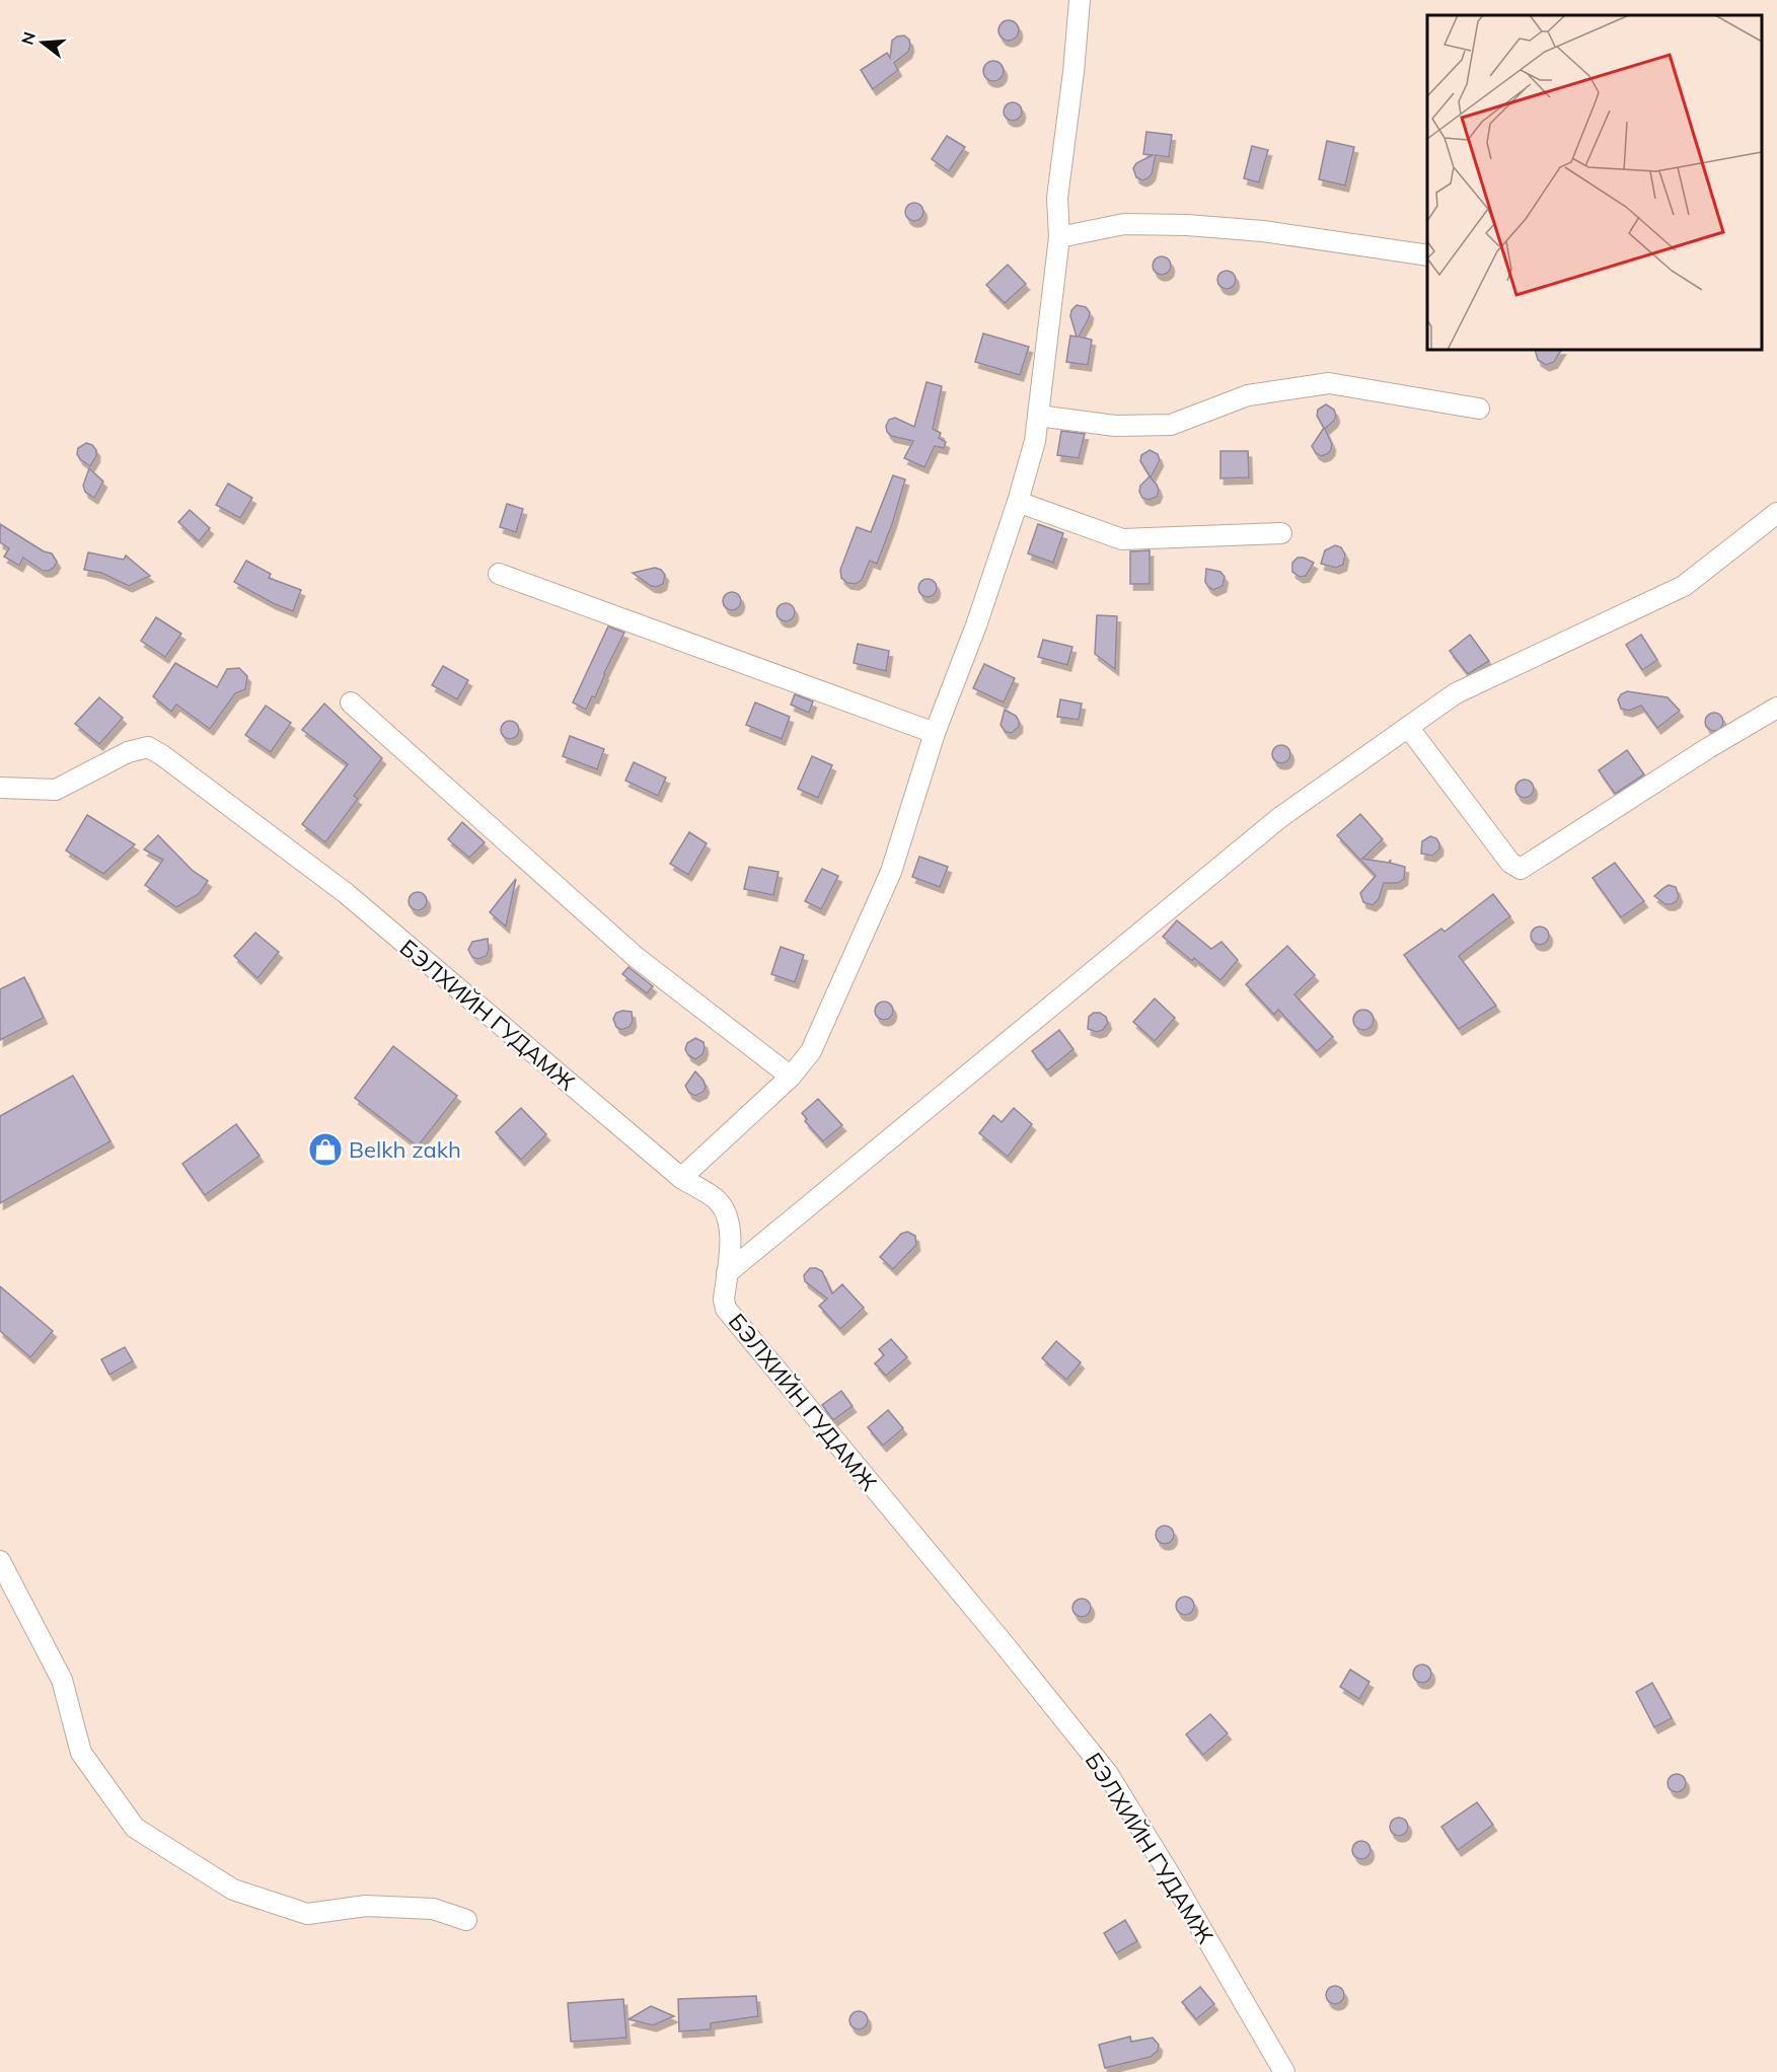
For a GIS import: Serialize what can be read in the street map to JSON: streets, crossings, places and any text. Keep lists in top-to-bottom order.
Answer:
{
  "streets": {
    "street": ["БЭЛХИЙН ГУДАМЖ"]
  },
  "places": {
    "shop": ["Belkh zakh"]
  },
  "north": "left"
}
